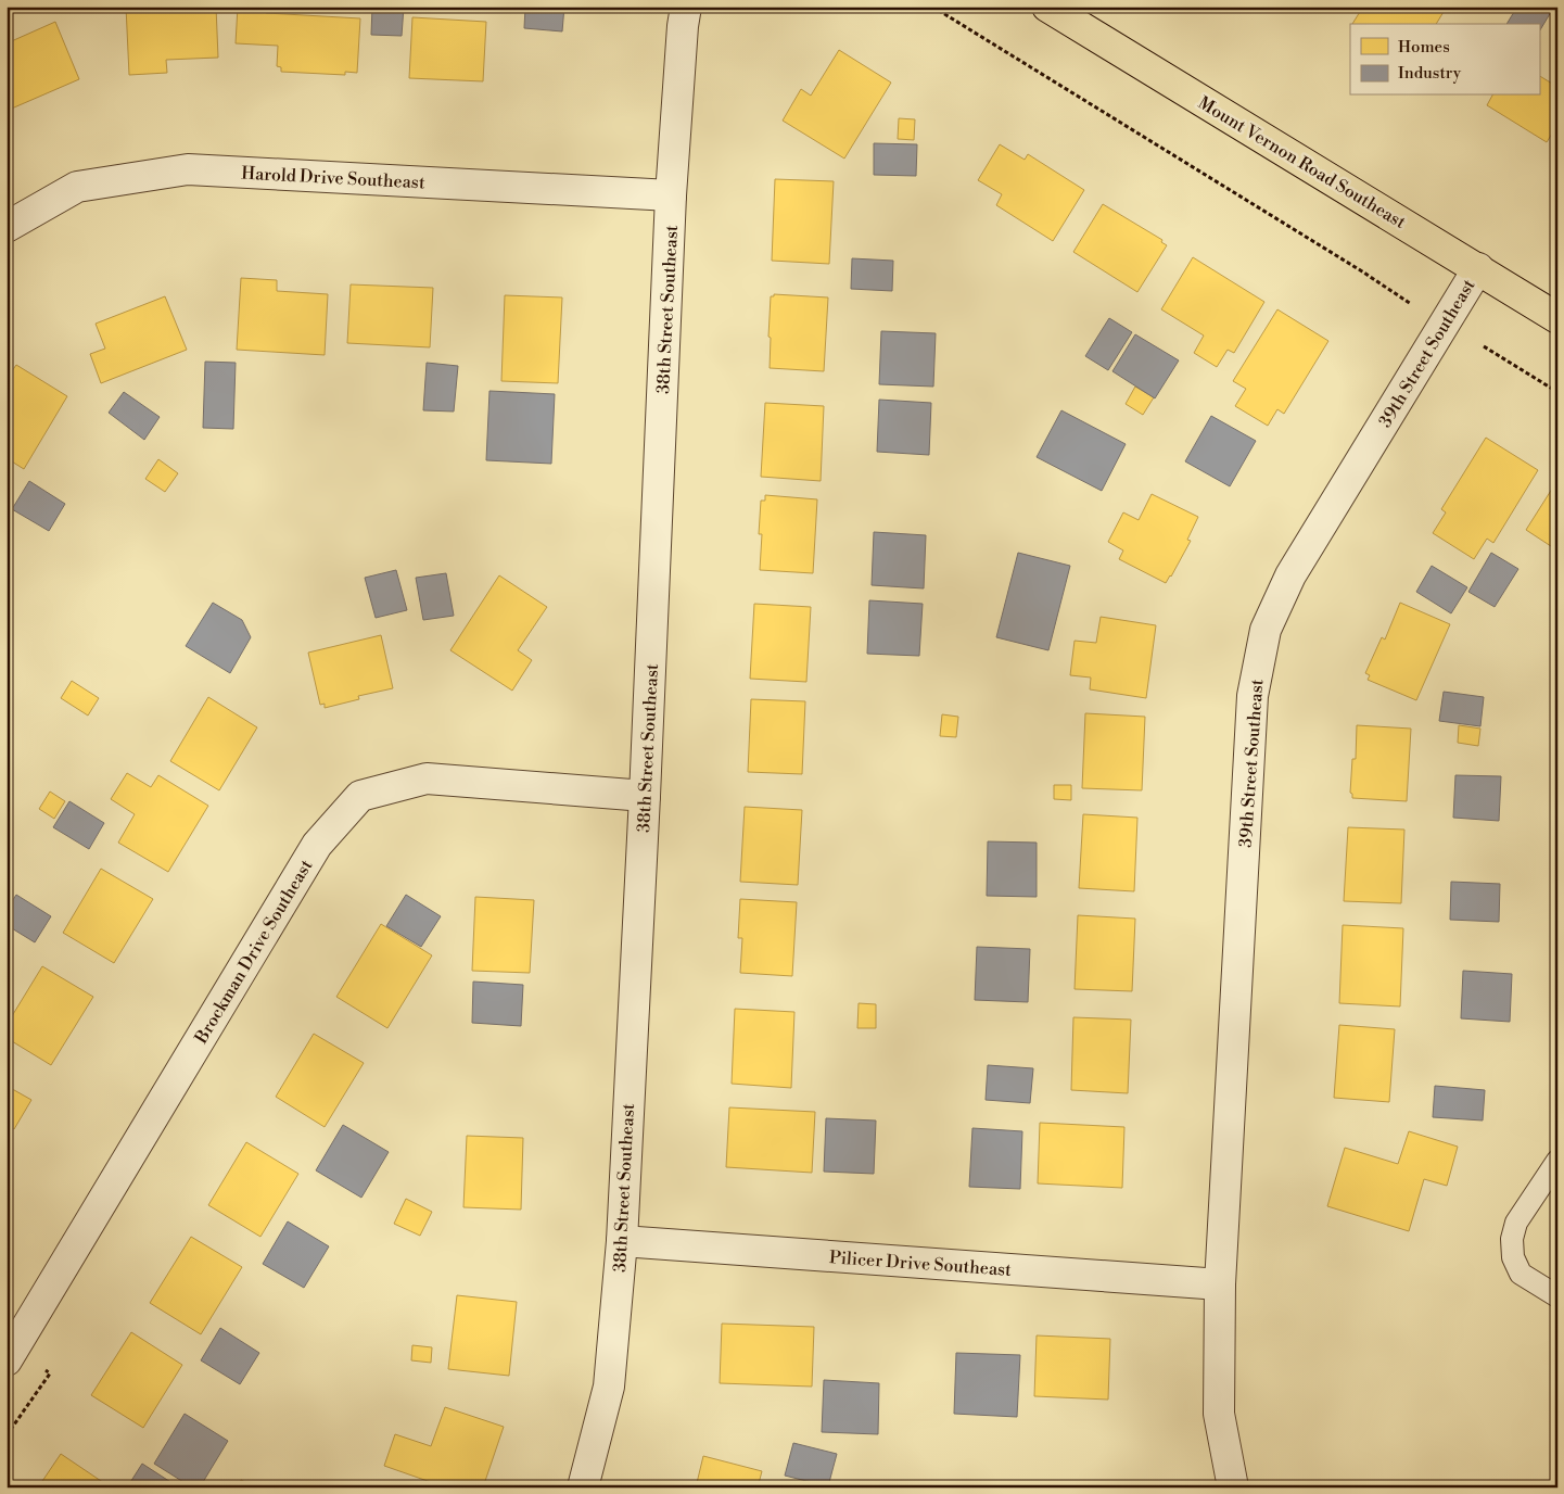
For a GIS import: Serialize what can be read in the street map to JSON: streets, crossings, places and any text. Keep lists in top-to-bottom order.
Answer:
{
  "streets": {
    "main road": ["Mount Vernon Road Southeast"],
    "street": [
      "Harold Drive Southeast",
      "38th Street Southeast",
      "39th Street Southeast",
      "Brockman Drive Southeast",
      "Pilicer Drive Southeast"
    ]
  },
  "crossings": [
    ["Mount Vernon Road Southeast", "39th Street Southeast"],
    ["Harold Drive Southeast", "38th Street Southeast"],
    ["38th Street Southeast", "Brockman Drive Southeast"],
    ["38th Street Southeast", "Pilicer Drive Southeast"],
    ["39th Street Southeast", "Pilicer Drive Southeast"]
  ],
  "legend": ["Homes", "Industry"]
}
